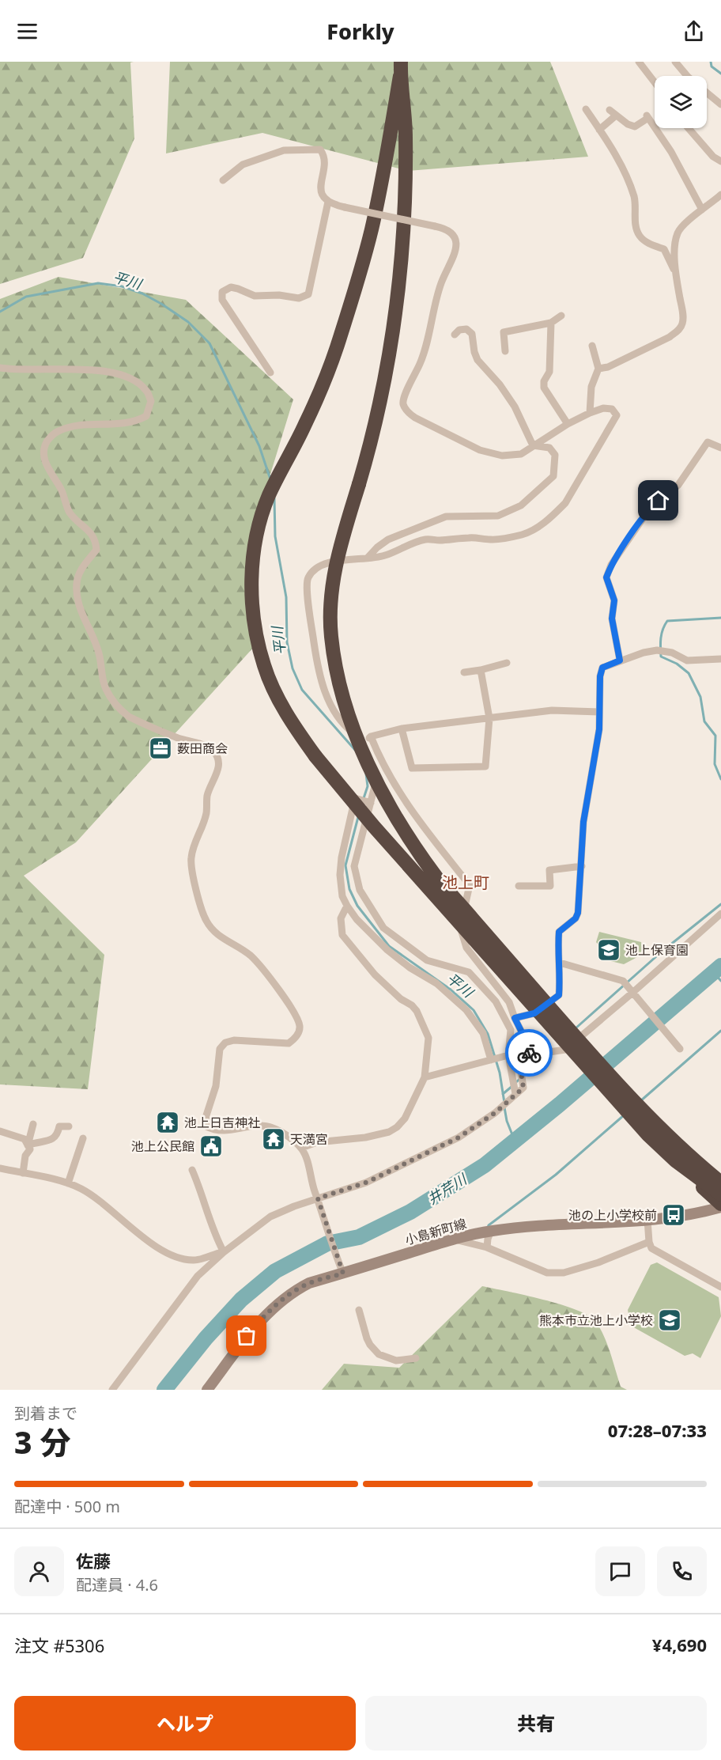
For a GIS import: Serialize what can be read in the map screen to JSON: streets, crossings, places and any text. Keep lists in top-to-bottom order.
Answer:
{
  "streets": {
    "main road": ["小島新町線"]
  },
  "districts": ["池上町"],
  "water": ["平川", "井芹川"],
  "places": {
    "office": ["薮田商会"],
    "school or university": ["池上保育園", "熊本市立池上小学校"],
    "temple": ["池上日吉神社", "天満宮"],
    "public building": ["池上公民館"],
    "bus stop": ["池の上小学校前"]
  },
  "page": {
    "header": "Forkly",
    "heading": ["3 分", "到着まで", "07:28–07:33"],
    "panel": [
      "佐藤",
      "配達員 · 4.6",
      "注文 #5306",
      "¥4,690"
    ],
    "bar": "配達中 · 500 m",
    "buttons": ["ヘルプ", "共有"]
  }
}
